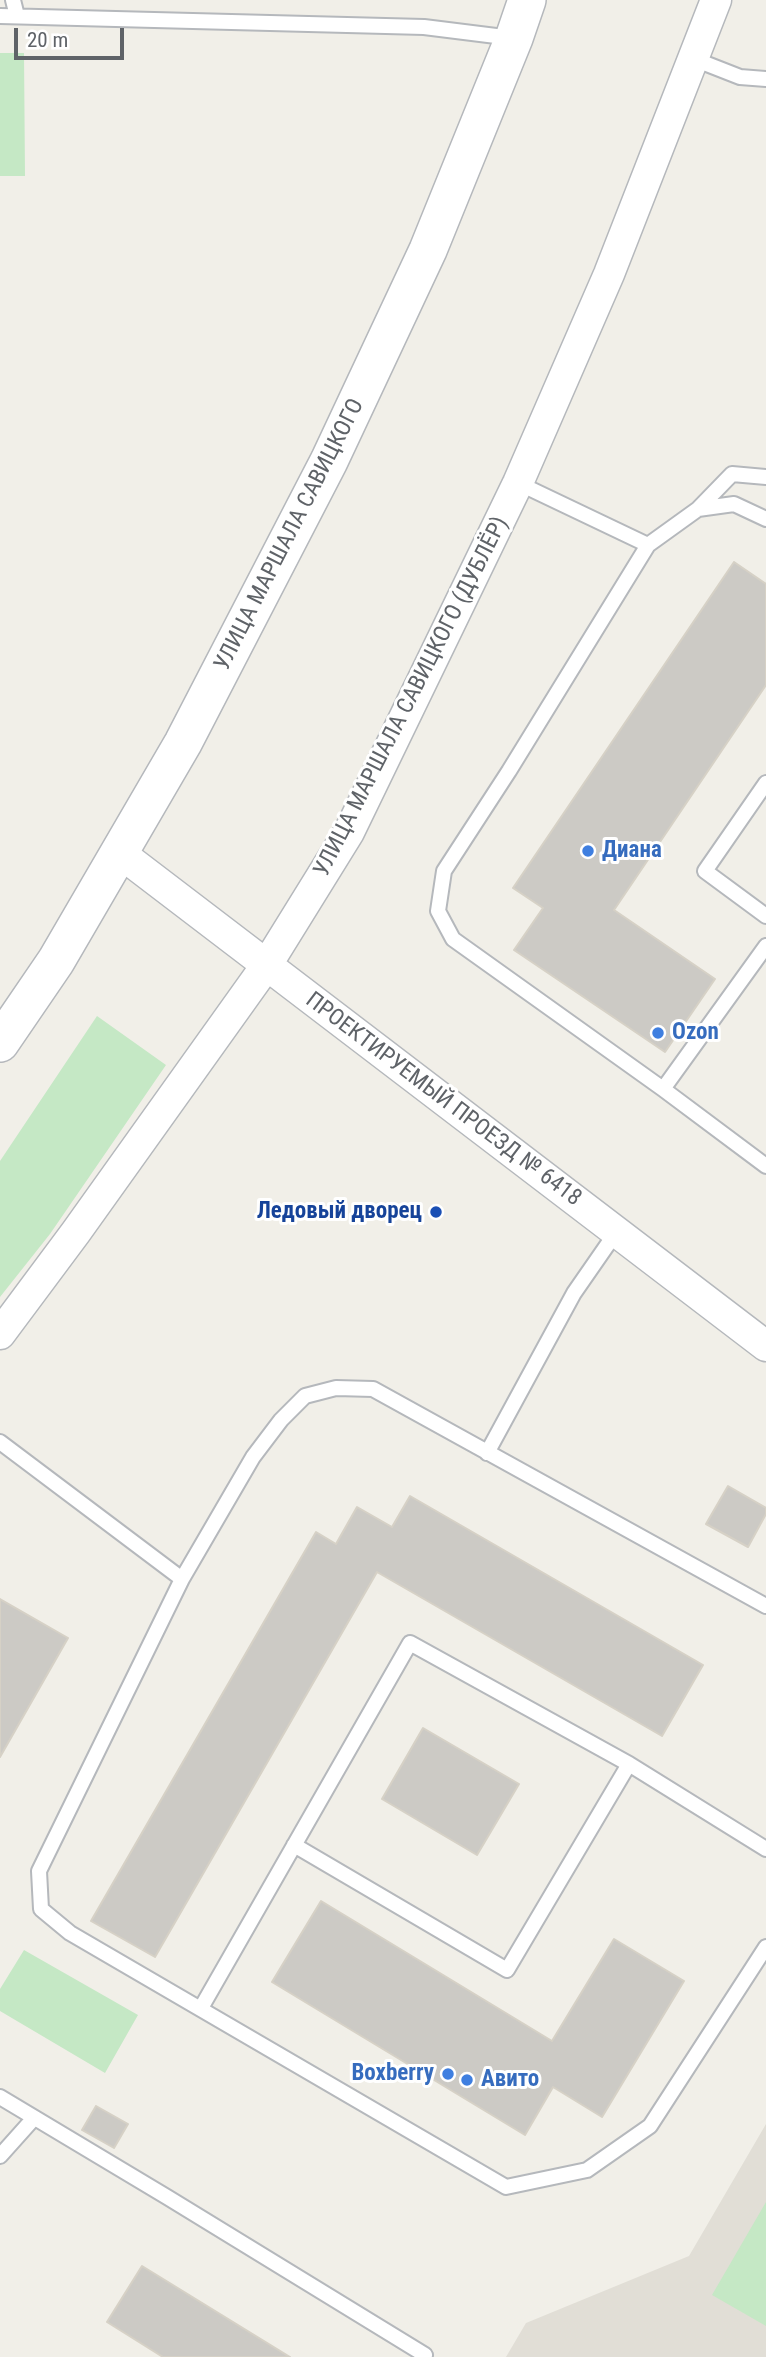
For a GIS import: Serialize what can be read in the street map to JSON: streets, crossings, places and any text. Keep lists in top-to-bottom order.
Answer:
{
  "streets": {
    "street": ["УЛИЦА МАРШАЛА САВИЦКОГО", "УЛИЦА МАРШАЛА САВИЦКОГО (ДУБЛЁР)", "ПРОЕКТИРУЕМЫЙ ПРОЕЗД № 6418"]
  },
  "crossings": [
    ["УЛИЦА МАРШАЛА САВИЦКОГО", "ПРОЕКТИРУЕМЫЙ ПРОЕЗД № 6418"],
    ["УЛИЦА МАРШАЛА САВИЦКОГО (ДУБЛЁР)", "ПРОЕКТИРУЕМЫЙ ПРОЕЗД № 6418"]
  ],
  "places": [
    "Диана",
    "Ozon",
    "Ледовый дворец",
    "Boxberry",
    "Авито"
  ],
  "scale_bar": "20 m"
}
